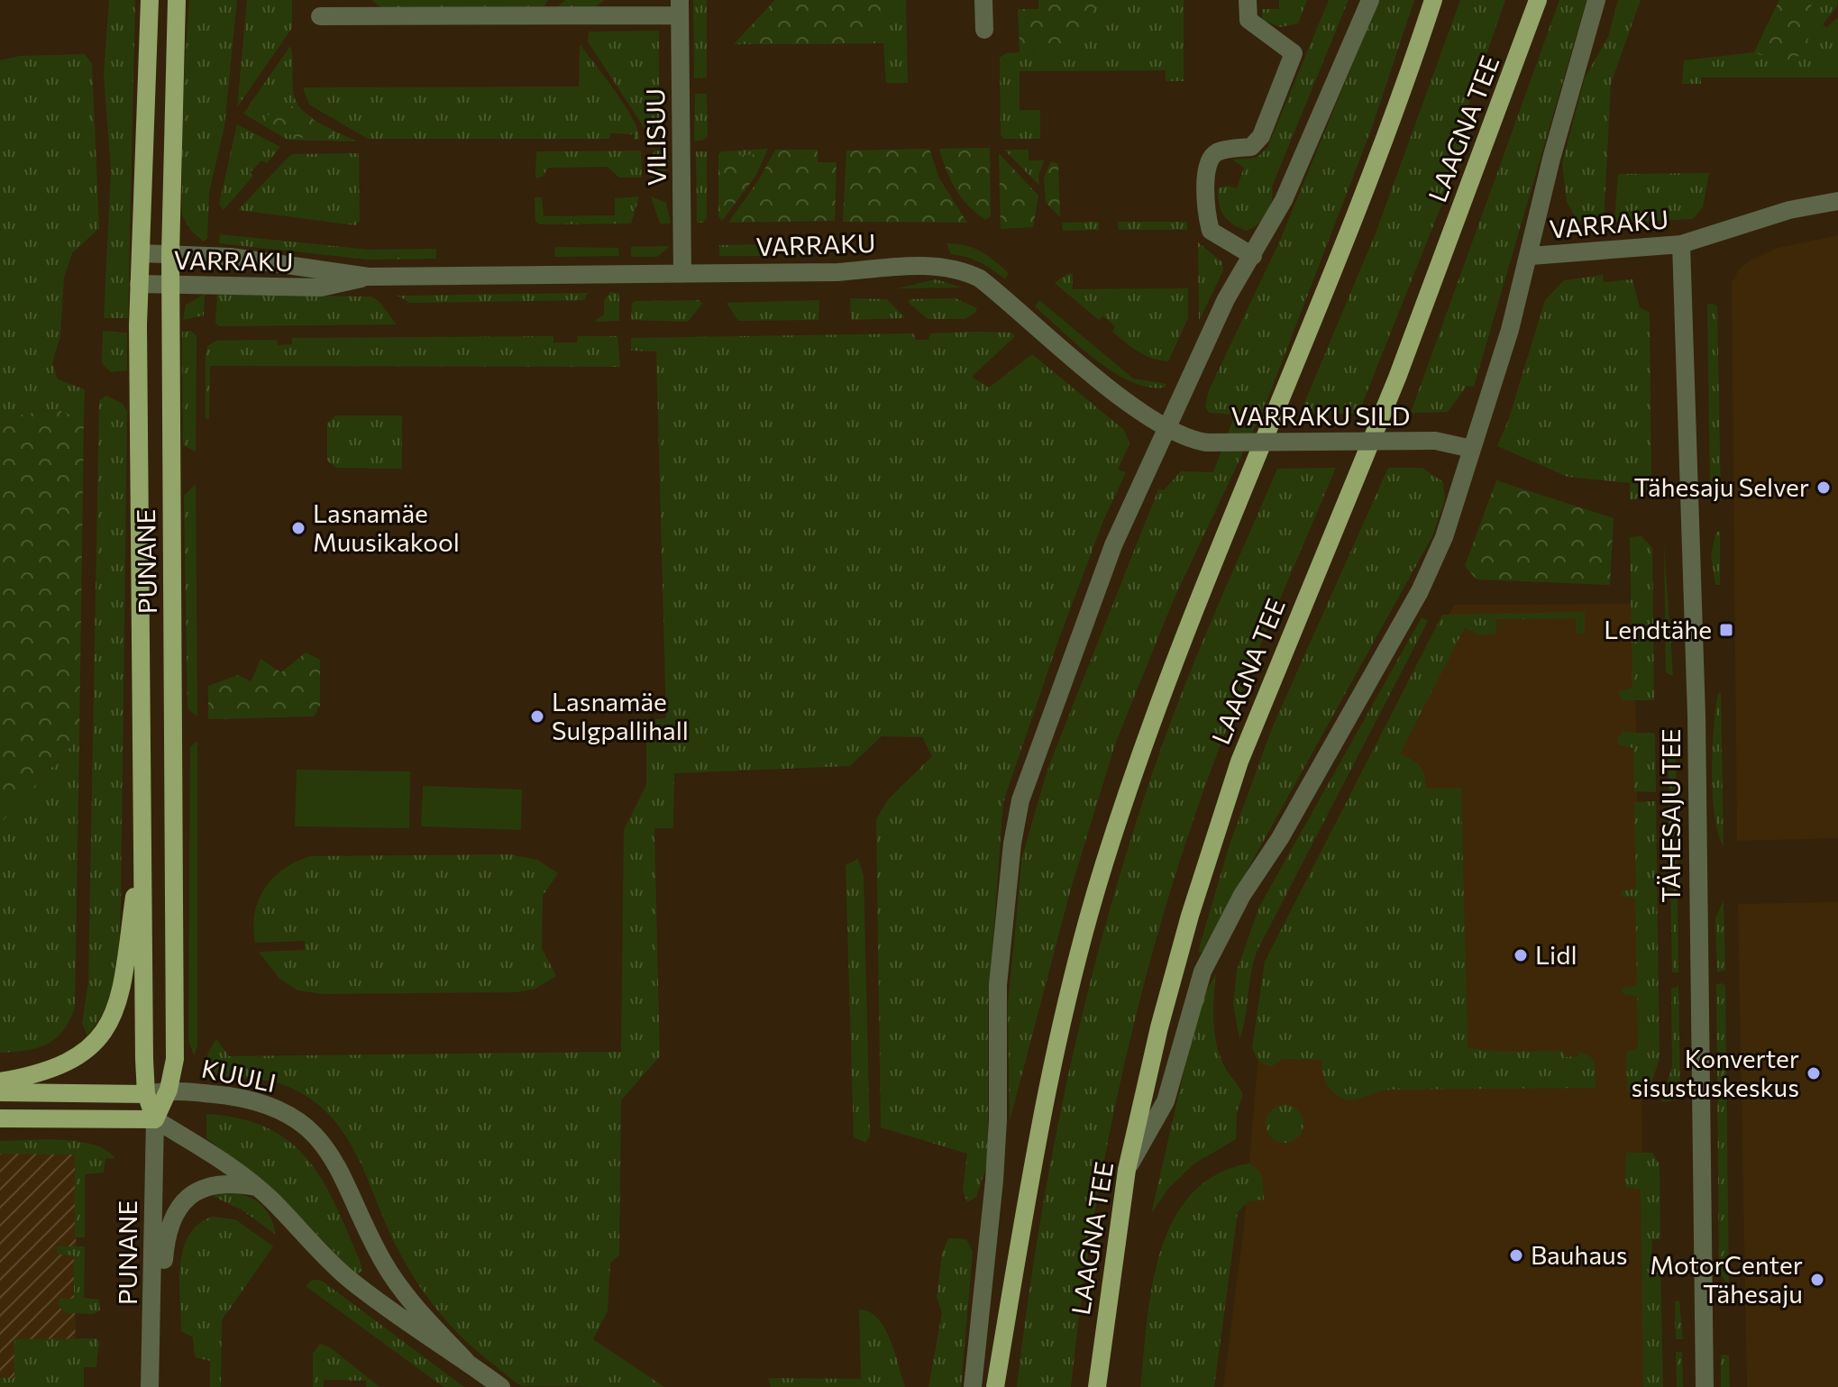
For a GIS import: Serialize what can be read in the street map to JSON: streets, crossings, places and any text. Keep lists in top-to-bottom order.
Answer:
{
  "streets": {
    "main road": ["LAAGNA TEE", "PUNANE", "KUULI"],
    "street": [
      "VILISUU",
      "VARRAKU",
      "VARRAKU SILD",
      "TÄHESAJU TEE"
    ]
  },
  "crossings": [
    ["LAAGNA TEE", "VARRAKU"],
    ["VILISUU", "VARRAKU"],
    ["VARRAKU", "VARRAKU SILD"],
    ["VARRAKU", "PUNANE"],
    ["VARRAKU", "TÄHESAJU TEE"],
    ["PUNANE", "KUULI"]
  ],
  "places": {
    "other": [
      "Tähesaju Selver",
      "Lasnamäe Muusikakool",
      "Lasnamäe Sulgpallihall",
      "Lidl",
      "Konverter sisustuskeskus",
      "Bauhaus",
      "MotorCenter Tähesaju"
    ],
    "transit": ["Lendtähe"]
  }
}
